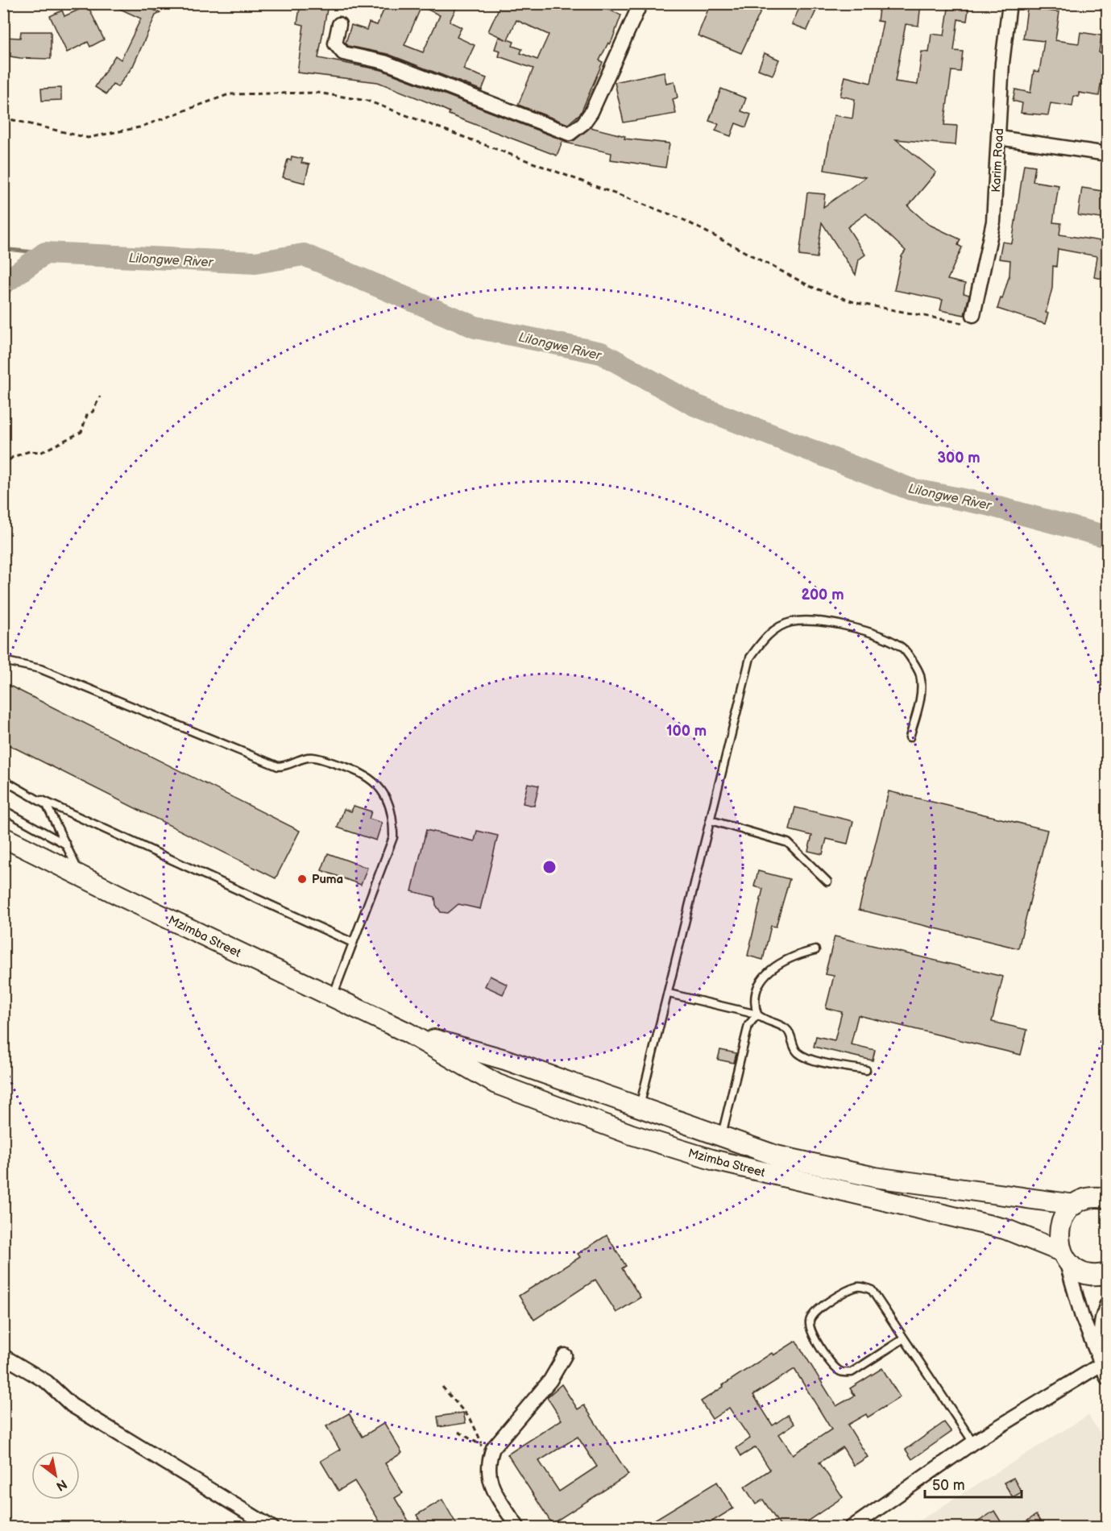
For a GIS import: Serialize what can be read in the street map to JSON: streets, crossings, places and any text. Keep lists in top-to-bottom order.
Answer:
{
  "streets": {
    "street": ["Karim Road", "Mzimba Street"]
  },
  "water": ["Lilongwe River"],
  "places": ["Puma"],
  "scale_bar": "50 m",
  "north": "bottom right",
  "rings": ["300 m", "200 m", "100 m"]
}
